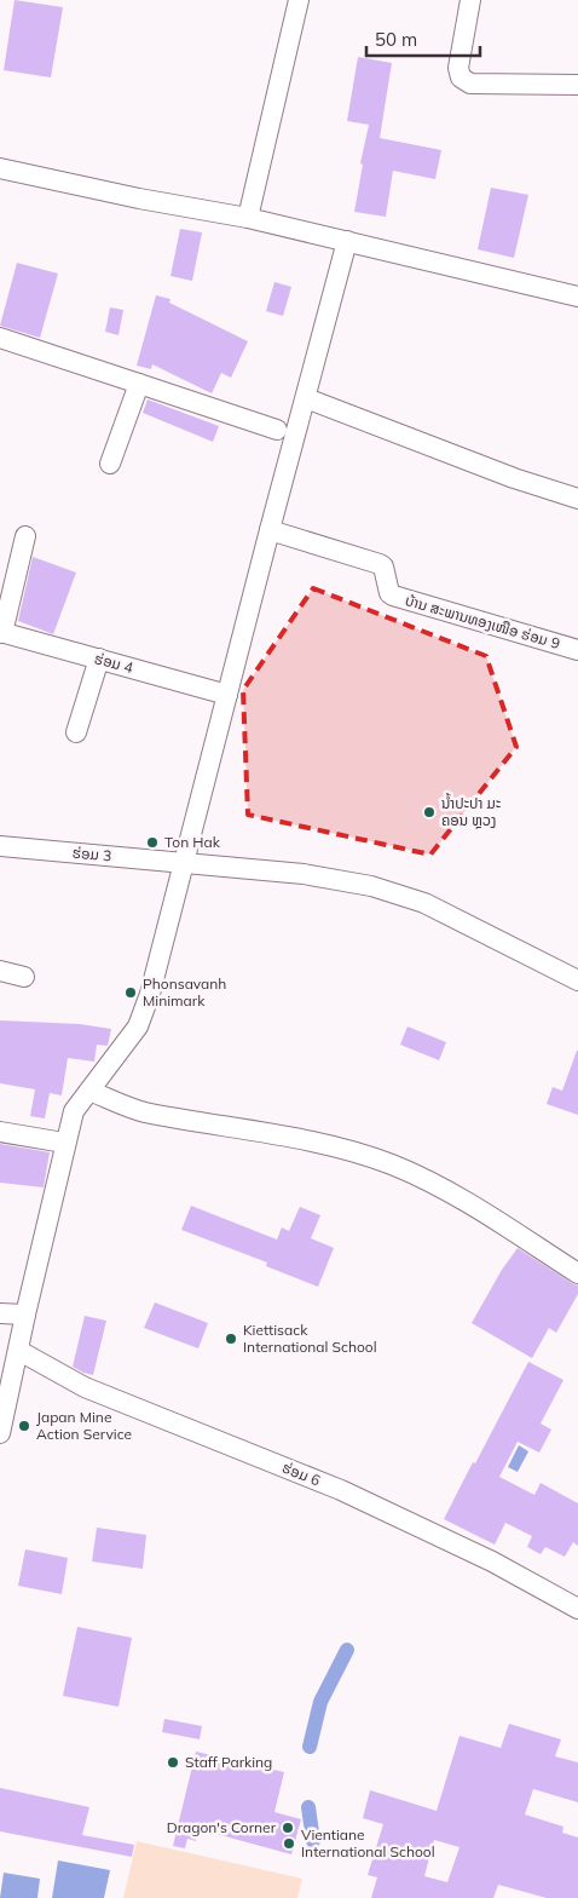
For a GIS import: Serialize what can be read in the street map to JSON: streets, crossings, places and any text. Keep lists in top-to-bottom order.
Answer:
{
  "streets": {
    "street": [
      "ບ້ານ ສະພານທອງເໜືອ ຮ່ອມ 9",
      "ຮ່ອມ 4",
      "ຮ່ອມ 3",
      "ຮ່ອມ 6"
    ]
  },
  "places": [
    "ນ້ຳປະປາ ມະ ຄອນ ຫຼວງ",
    "Ton Hak",
    "Phonsavanh Minimark",
    "Kiettisack International School",
    "Japan Mine Action Service",
    "Staff Parking",
    "Dragon's Corner",
    "Vientiane International School"
  ],
  "scale_bar": "50 m"
}
